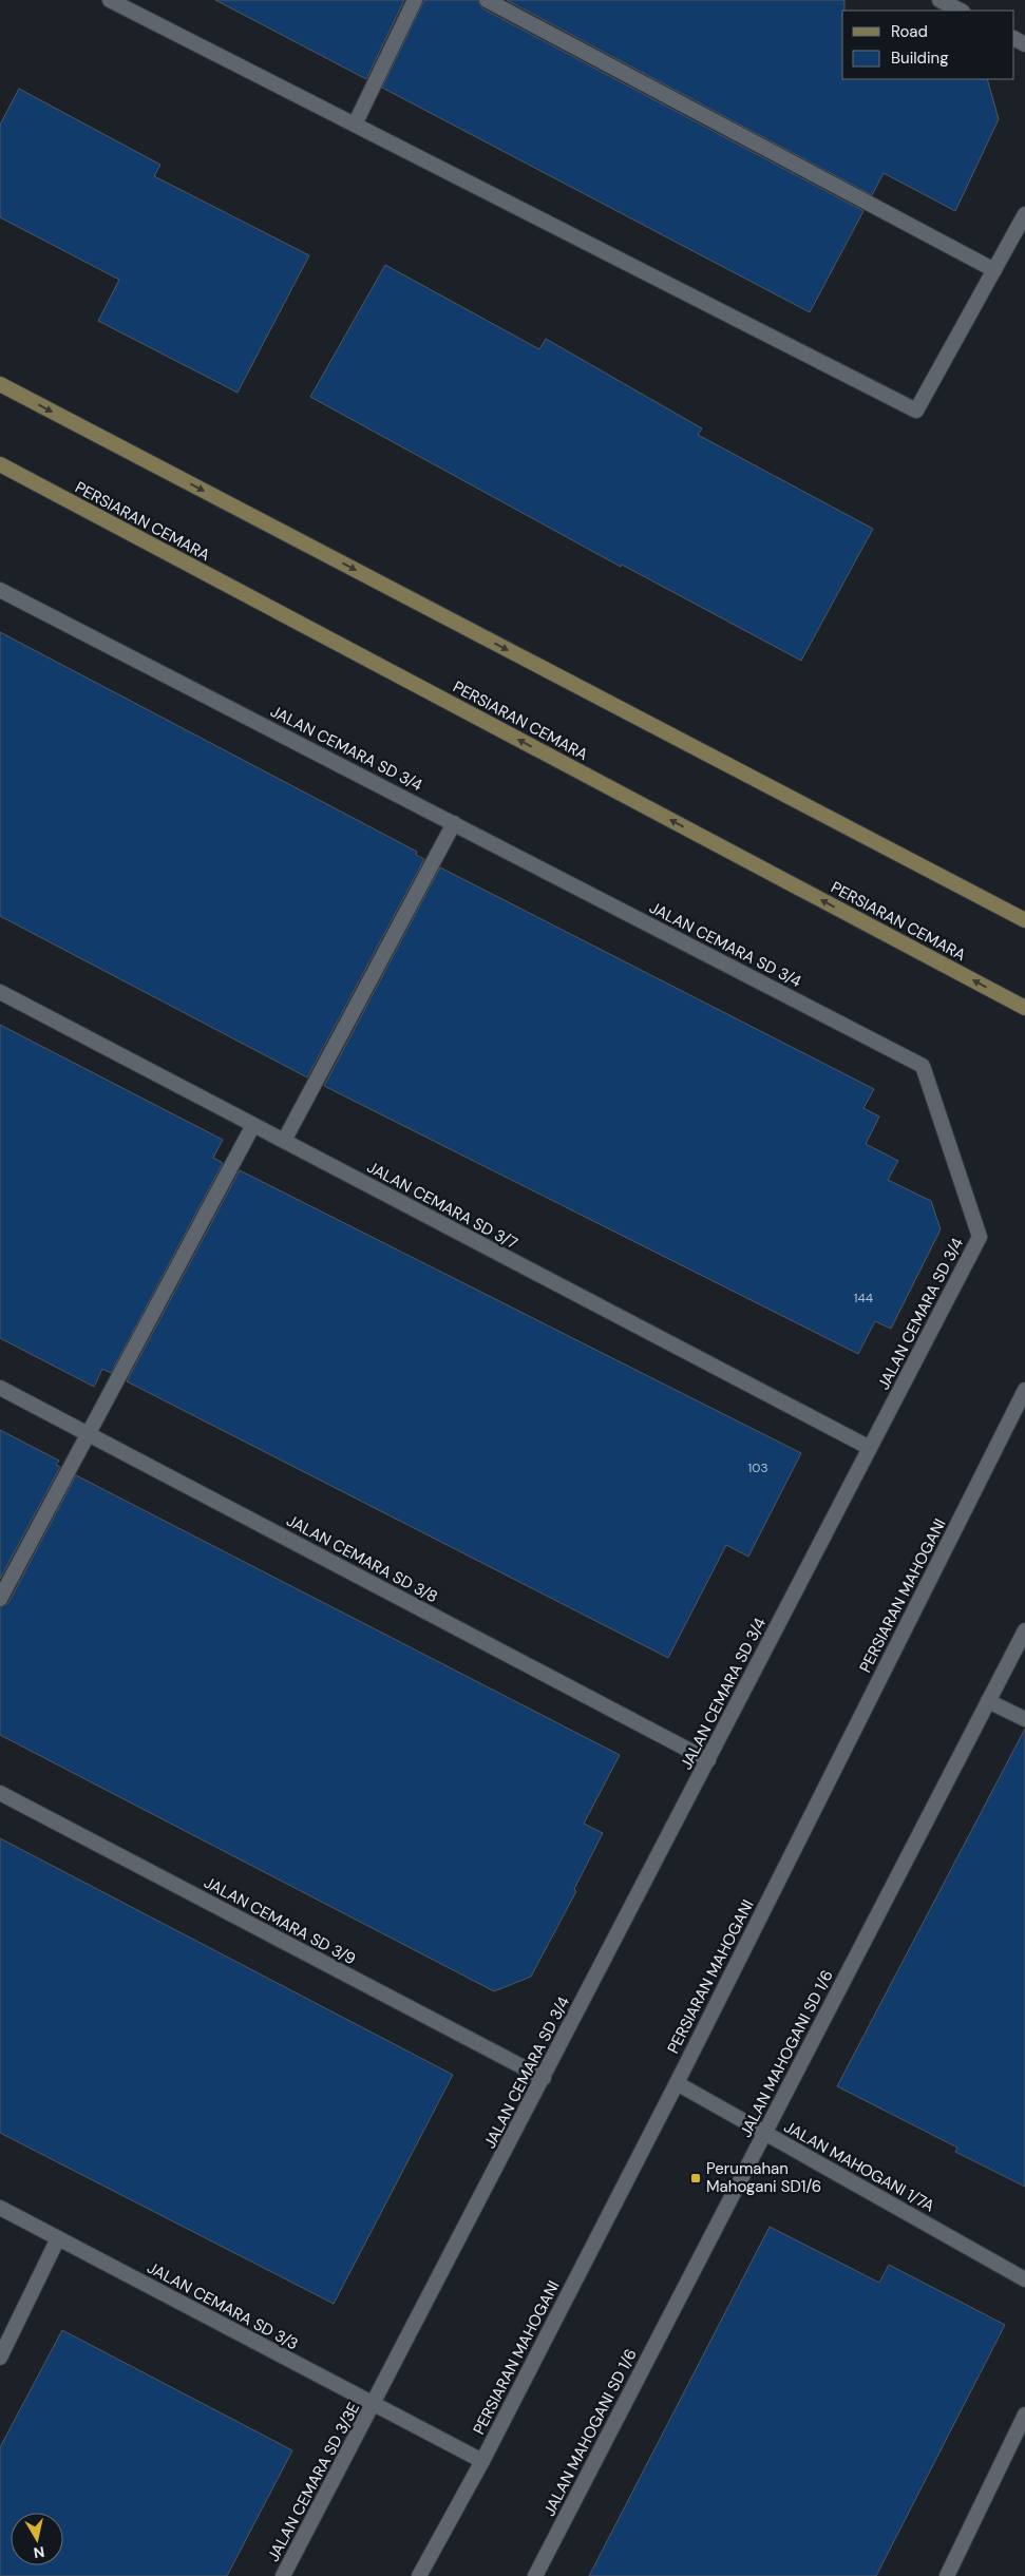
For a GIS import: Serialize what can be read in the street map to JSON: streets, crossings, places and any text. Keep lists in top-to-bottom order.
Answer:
{
  "streets": {
    "main road": ["PERSIARAN CEMARA"],
    "street": [
      "JALAN CEMARA SD 3/4",
      "JALAN CEMARA SD 3/7",
      "JALAN CEMARA SD 3/8",
      "PERSIARAN MAHOGANI",
      "JALAN CEMARA SD 3/9",
      "JALAN MAHOGANI SD 1/6",
      "JALAN MAHOGANI 1/7A",
      "JALAN CEMARA SD 3/3",
      "JALAN CEMARA SD 3/3E"
    ]
  },
  "crossings": [
    ["JALAN CEMARA SD 3/4", "JALAN CEMARA SD 3/7"],
    ["JALAN CEMARA SD 3/4", "JALAN CEMARA SD 3/8"],
    ["JALAN CEMARA SD 3/4", "JALAN CEMARA SD 3/9"],
    ["JALAN CEMARA SD 3/4", "JALAN CEMARA SD 3/3"],
    ["JALAN CEMARA SD 3/4", "JALAN CEMARA SD 3/3E"],
    ["PERSIARAN MAHOGANI", "JALAN MAHOGANI 1/7A"],
    ["PERSIARAN MAHOGANI", "JALAN CEMARA SD 3/3"],
    ["JALAN MAHOGANI SD 1/6", "JALAN MAHOGANI 1/7A"],
    ["JALAN CEMARA SD 3/3", "JALAN CEMARA SD 3/3E"]
  ],
  "places": {
    "transit": ["Perumahan Mahogani SD1/6"]
  },
  "house_numbers": ["144", "103"],
  "legend": ["Road", "Building"],
  "north": "bottom"
}
